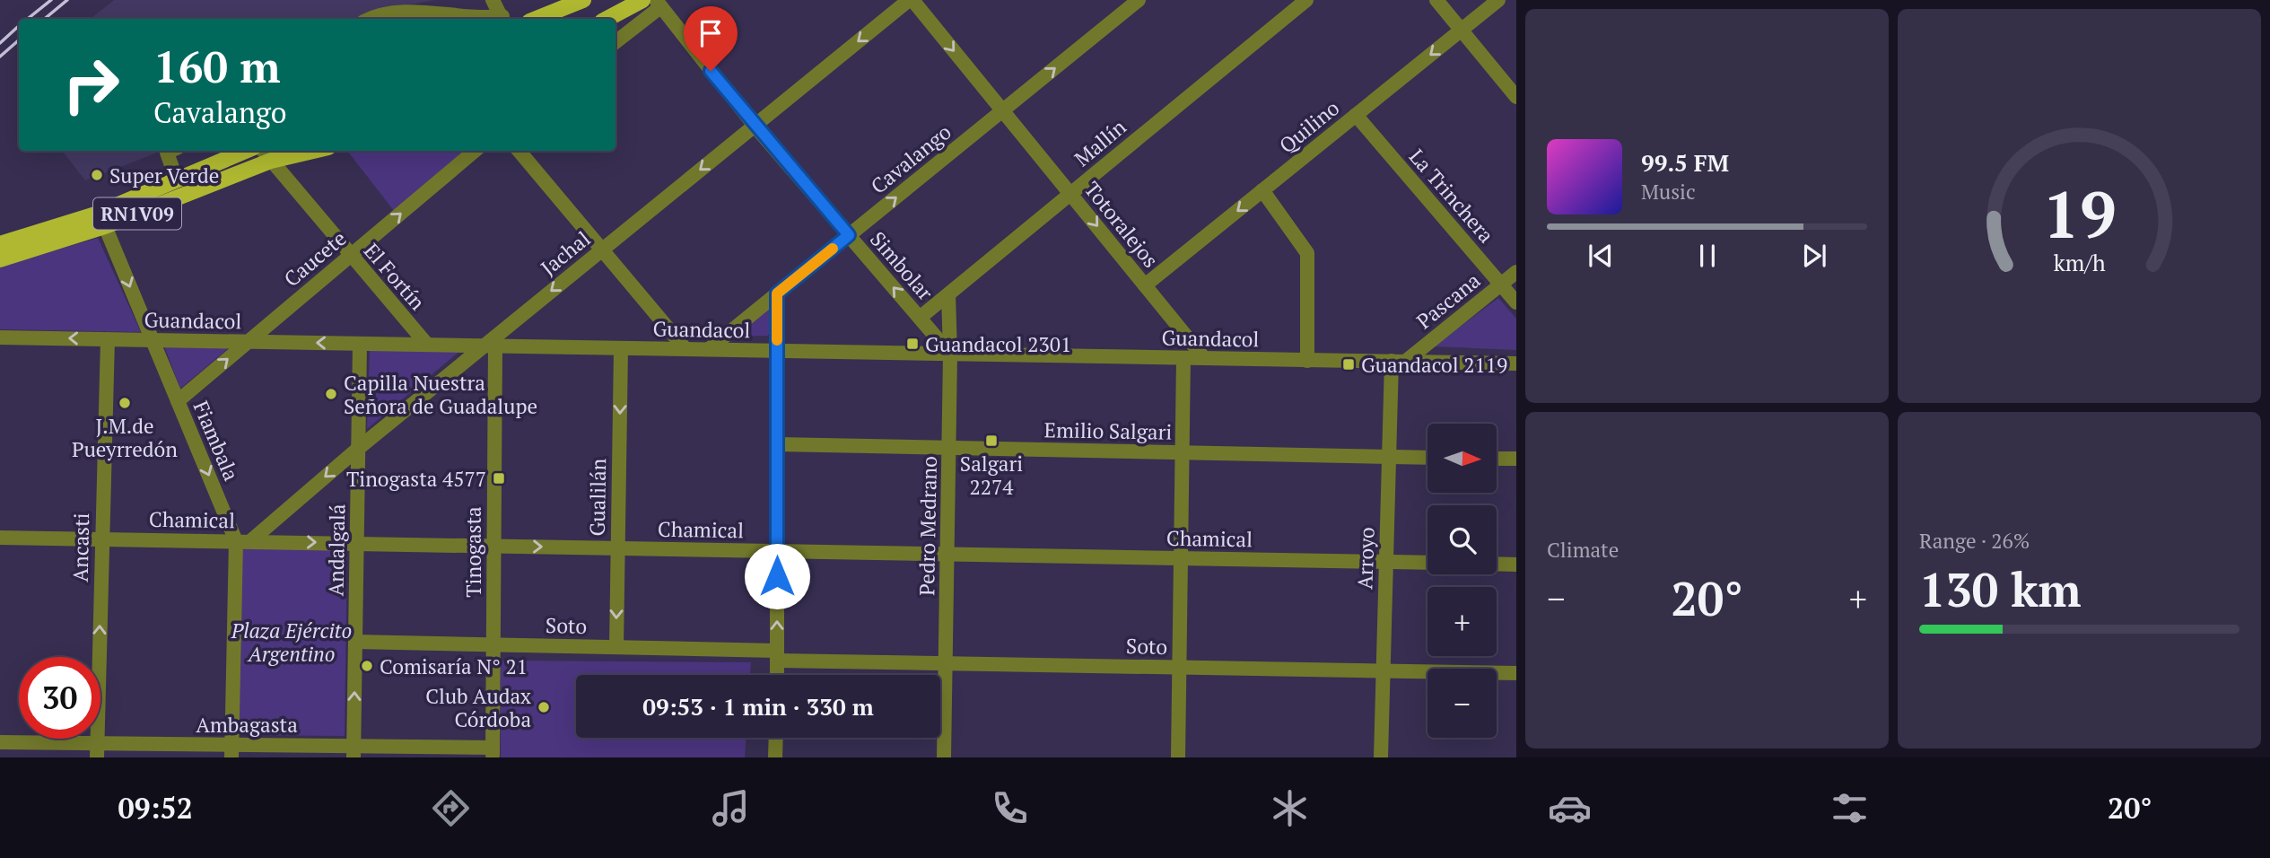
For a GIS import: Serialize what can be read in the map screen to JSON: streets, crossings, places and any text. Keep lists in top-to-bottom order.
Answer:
{
  "streets": {
    "main road": ["RN1V09"],
    "street": [
      "Quilino",
      "Mallín",
      "Cavalango",
      "La Trinchera",
      "Totoralejos",
      "Jachal",
      "Caucete",
      "Simbolar",
      "El Fortín",
      "Pascana",
      "Guandacol",
      "Emilio Salgari",
      "Fiambala",
      "Gualilán",
      "Chamical",
      "Pedro Medrano",
      "Ancasti",
      "Andalgalá",
      "Tinogasta",
      "Arroyo",
      "Soto",
      "Ambagasta"
    ]
  },
  "crossings": [
    ["Quilino", "La Trinchera"],
    ["Quilino", "Totoralejos"],
    ["Mallín", "Totoralejos"],
    ["Mallín", "Simbolar"],
    ["Mallín", "Pedro Medrano"],
    ["Cavalango", "Totoralejos"],
    ["Cavalango", "Simbolar"],
    ["Cavalango", "Guandacol"],
    ["La Trinchera", "Pascana"],
    ["RN1V09", "El Fortín"],
    ["RN1V09", "Fiambala"],
    ["Totoralejos", "Jachal"],
    ["Totoralejos", "Guandacol"],
    ["Jachal", "Simbolar"],
    ["Jachal", "Guandacol"],
    ["Jachal", "Fiambala"],
    ["Jachal", "Chamical"],
    ["Jachal", "Andalgalá"],
    ["Jachal", "Tinogasta"],
    ["Caucete", "El Fortín"],
    ["Caucete", "Guandacol"],
    ["Caucete", "Fiambala"],
    ["Simbolar", "Guandacol"],
    ["Simbolar", "Pedro Medrano"],
    ["El Fortín", "Guandacol"],
    ["Pascana", "Guandacol"],
    ["Pascana", "Arroyo"],
    ["Guandacol", "Fiambala"],
    ["Guandacol", "Gualilán"],
    ["Guandacol", "Pedro Medrano"],
    ["Guandacol", "Ancasti"],
    ["Guandacol", "Andalgalá"],
    ["Guandacol", "Tinogasta"],
    ["Guandacol", "Arroyo"],
    ["Emilio Salgari", "Pedro Medrano"],
    ["Emilio Salgari", "Arroyo"],
    ["Fiambala", "Chamical"],
    ["Fiambala", "Ambagasta"],
    ["Gualilán", "Chamical"],
    ["Gualilán", "Soto"],
    ["Chamical", "Pedro Medrano"],
    ["Chamical", "Ancasti"],
    ["Chamical", "Andalgalá"],
    ["Chamical", "Tinogasta"],
    ["Chamical", "Arroyo"],
    ["Pedro Medrano", "Soto"],
    ["Ancasti", "Ambagasta"],
    ["Andalgalá", "Soto"],
    ["Andalgalá", "Ambagasta"],
    ["Tinogasta", "Soto"],
    ["Tinogasta", "Ambagasta"],
    ["Arroyo", "Soto"]
  ],
  "one_way": [
    "Quilino",
    "Cavalango",
    "Totoralejos",
    "Jachal",
    "Caucete",
    "Fiambala",
    "Gualilán",
    "Ancasti"
  ],
  "parks": ["Plaza Ejército Argentino"],
  "places": {
    "other": [
      "Super Verde",
      "Capilla Nuestra Señora de Guadalupe",
      "J.M.de Pueyrredón",
      "Comisaría N° 21",
      "Club Audax Córdoba"
    ],
    "transit": [
      "Guandacol 2301",
      "Guandacol 2119",
      "Salgari 2274",
      "Tinogasta 4577"
    ]
  },
  "north": "right",
  "page": {
    "turn": ["160 m", "Cavalango"],
    "song": ["99.5 FM", "Music"],
    "tile": [
      "Climate",
      ["Range · 26%", "130 km"]
    ],
    "map_buttons": ["+", "−"],
    "heat": ["−", "20°", "+"],
    "limit": "30",
    "trip": "09:53 · 1 min · 330 m",
    "tabs": ["09:52", "20°"],
    "gauge": ["19", "km/h"]
  }
}
